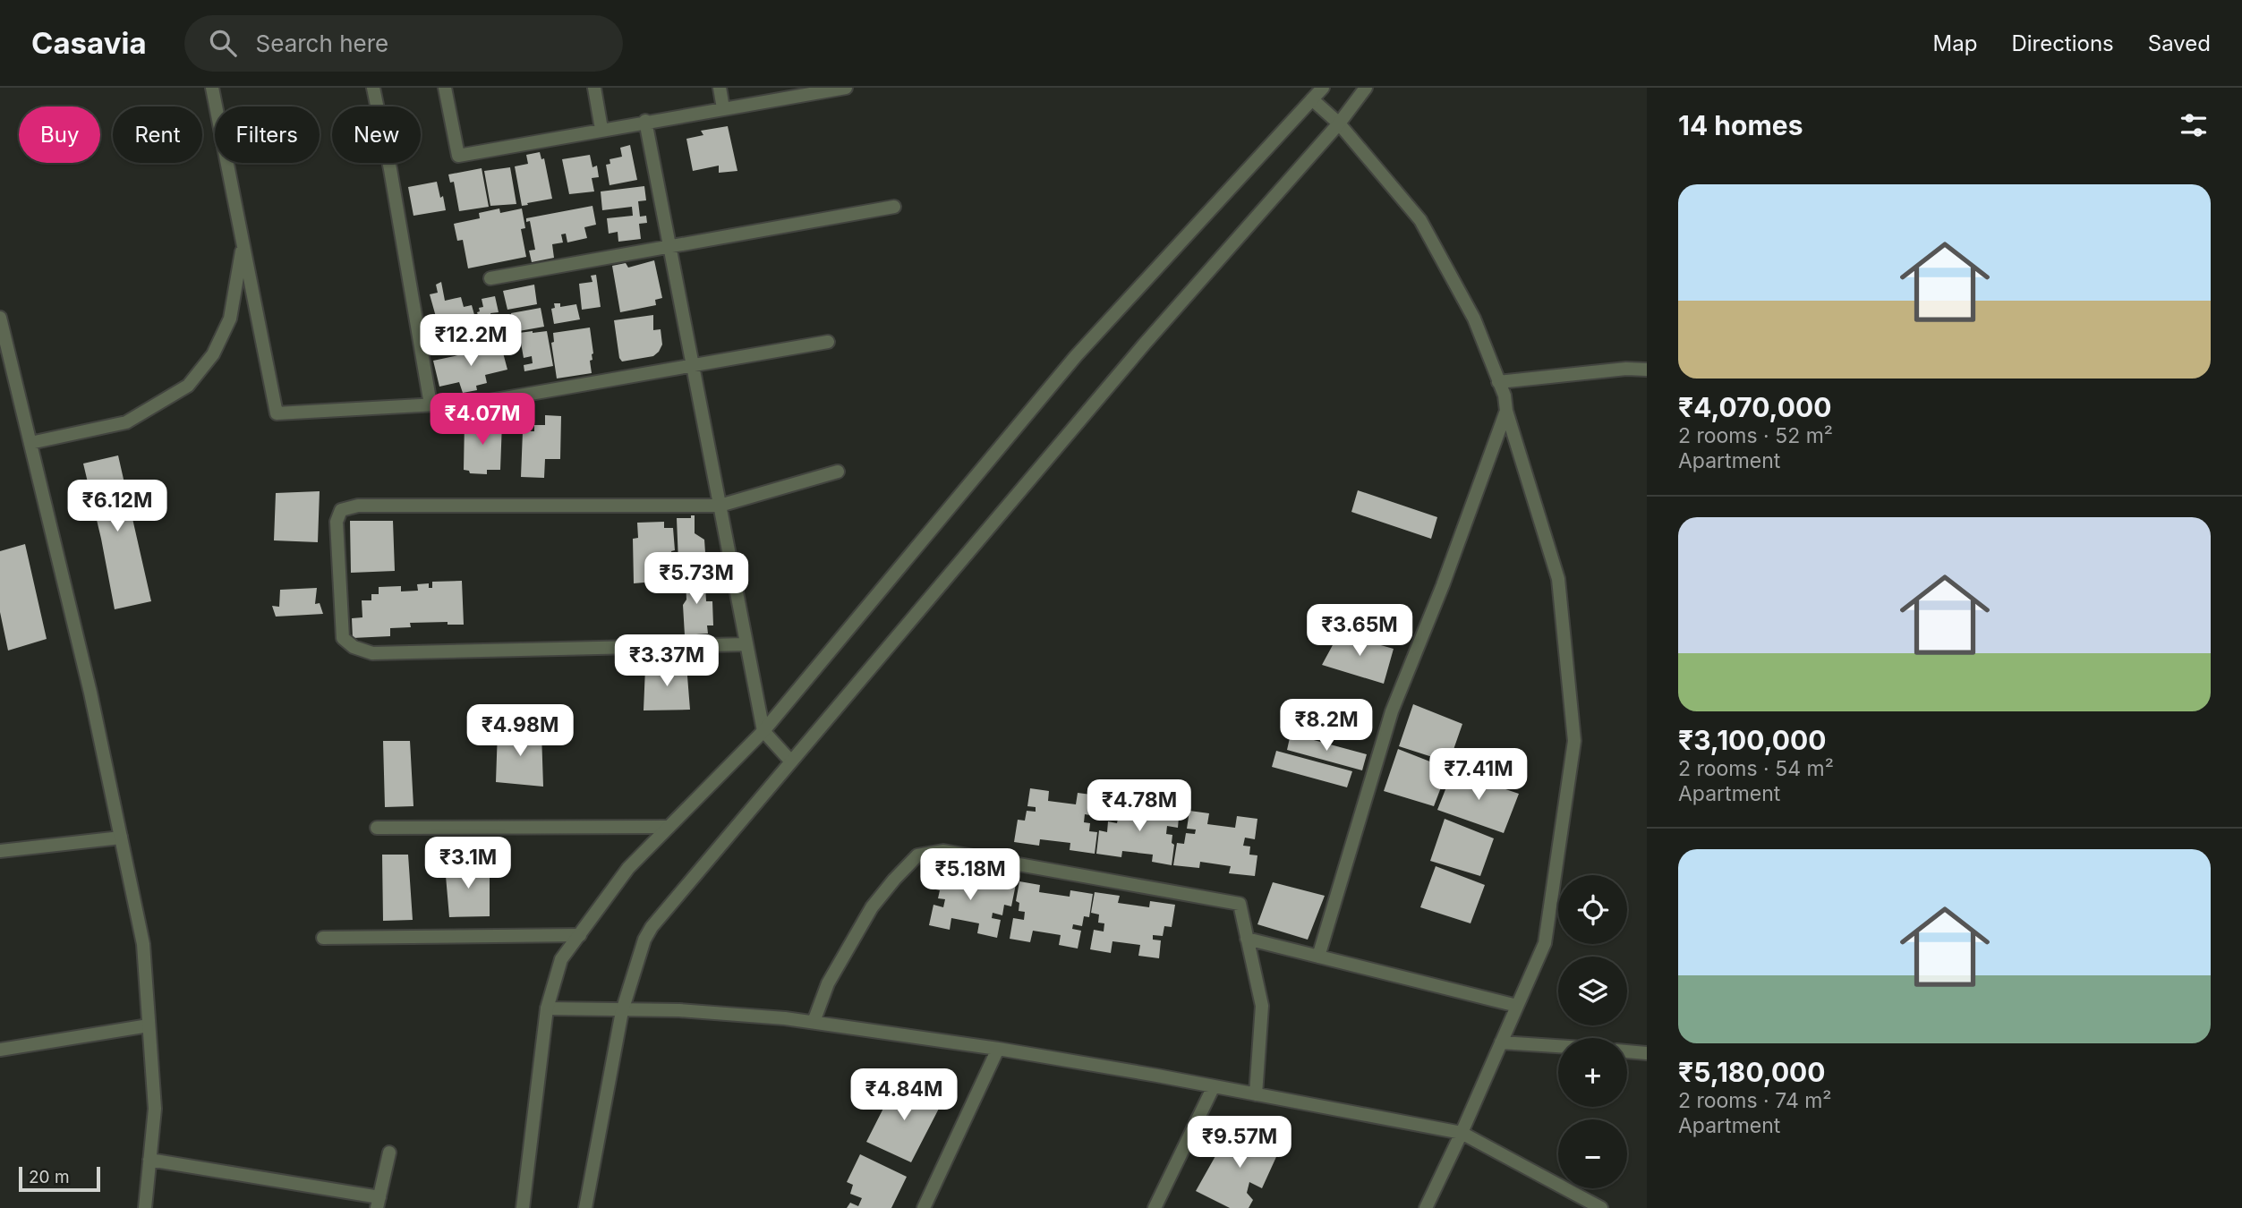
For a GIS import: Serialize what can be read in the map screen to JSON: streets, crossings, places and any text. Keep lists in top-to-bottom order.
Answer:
{
  "scale_bar": "20 m",
  "page": {
    "header": "Casavia",
    "search": "Search here",
    "nav": ["Map", "Directions", "Saved"],
    "heading": "14 homes",
    "chip": [
      "Buy",
      "Rent",
      "Filters",
      "New"
    ],
    "list": [
      {
        "name": "₹4,070,000",
        "note": "2 rooms · 52 m² · Apartment"
      },
      {
        "name": "₹3,100,000",
        "note": "2 rooms · 54 m² · Apartment"
      },
      {
        "name": "₹5,180,000",
        "note": "2 rooms · 74 m² · Apartment"
      }
    ],
    "price": [
      "₹12.2M",
      "₹4.07M",
      "₹6.12M",
      "₹5.73M",
      "₹3.65M",
      "₹3.37M",
      "₹8.2M",
      "₹4.98M",
      "₹7.41M",
      "₹4.78M",
      "₹3.1M",
      "₹5.18M",
      "₹4.84M",
      "₹9.57M"
    ],
    "map_buttons": ["+", "−"],
    "scale": "20 m"
  }
}
